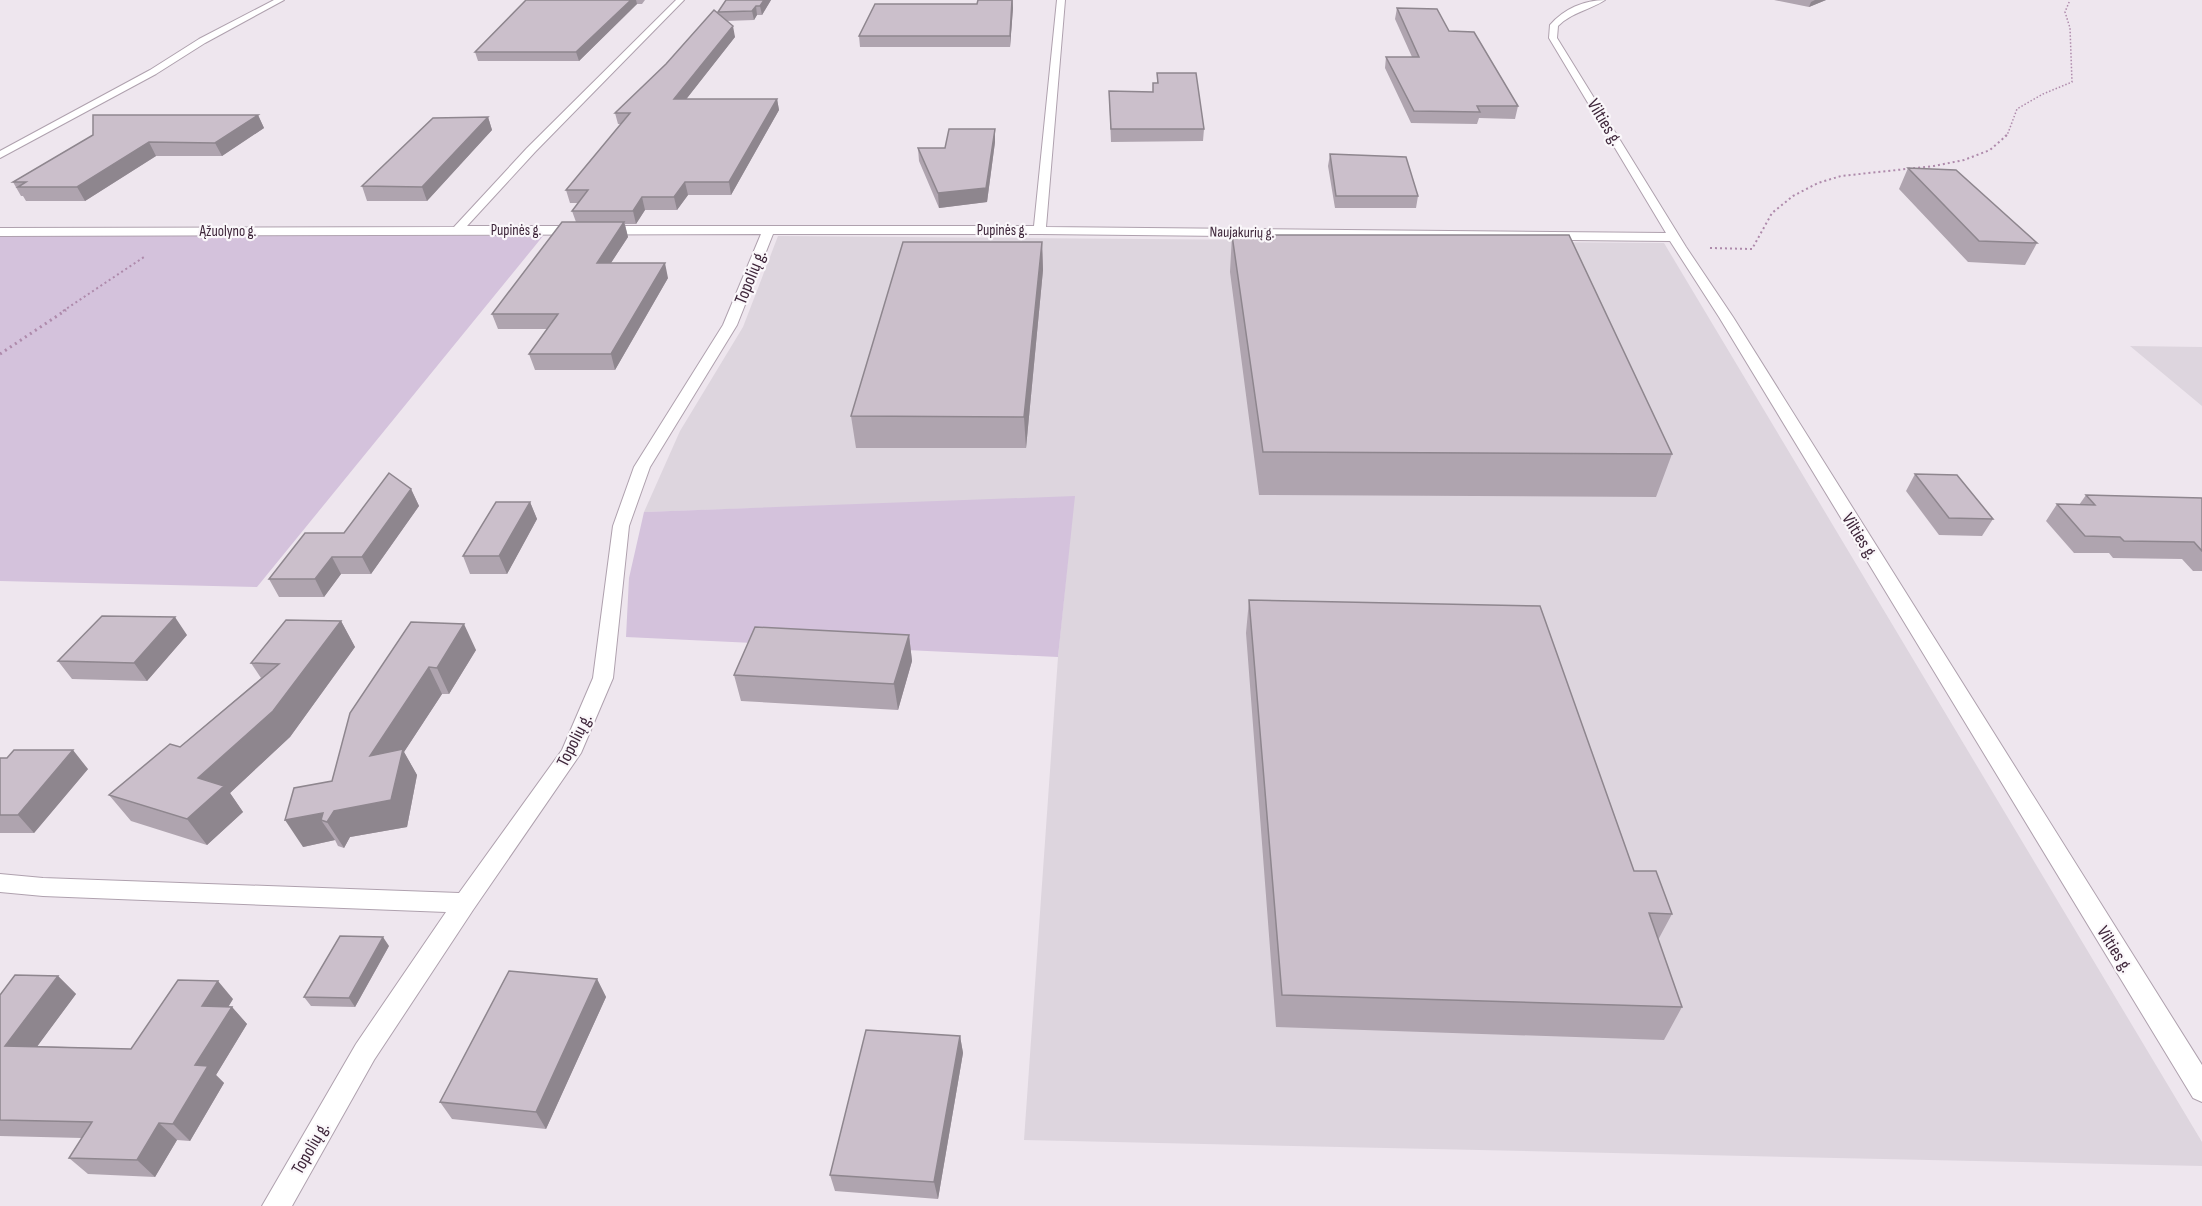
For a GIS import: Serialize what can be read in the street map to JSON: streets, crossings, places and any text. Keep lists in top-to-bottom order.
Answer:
{
  "streets": {
    "street": [
      "Vilties g.",
      "Pupinės g.",
      "Ąžuolyno g.",
      "Naujakurių g.",
      "Topolių g."
    ]
  },
  "crossings": [
    ["Vilties g.", "Naujakurių g."],
    ["Pupinės g.", "Ąžuolyno g."],
    ["Pupinės g.", "Naujakurių g."],
    ["Pupinės g.", "Topolių g."]
  ]
}
